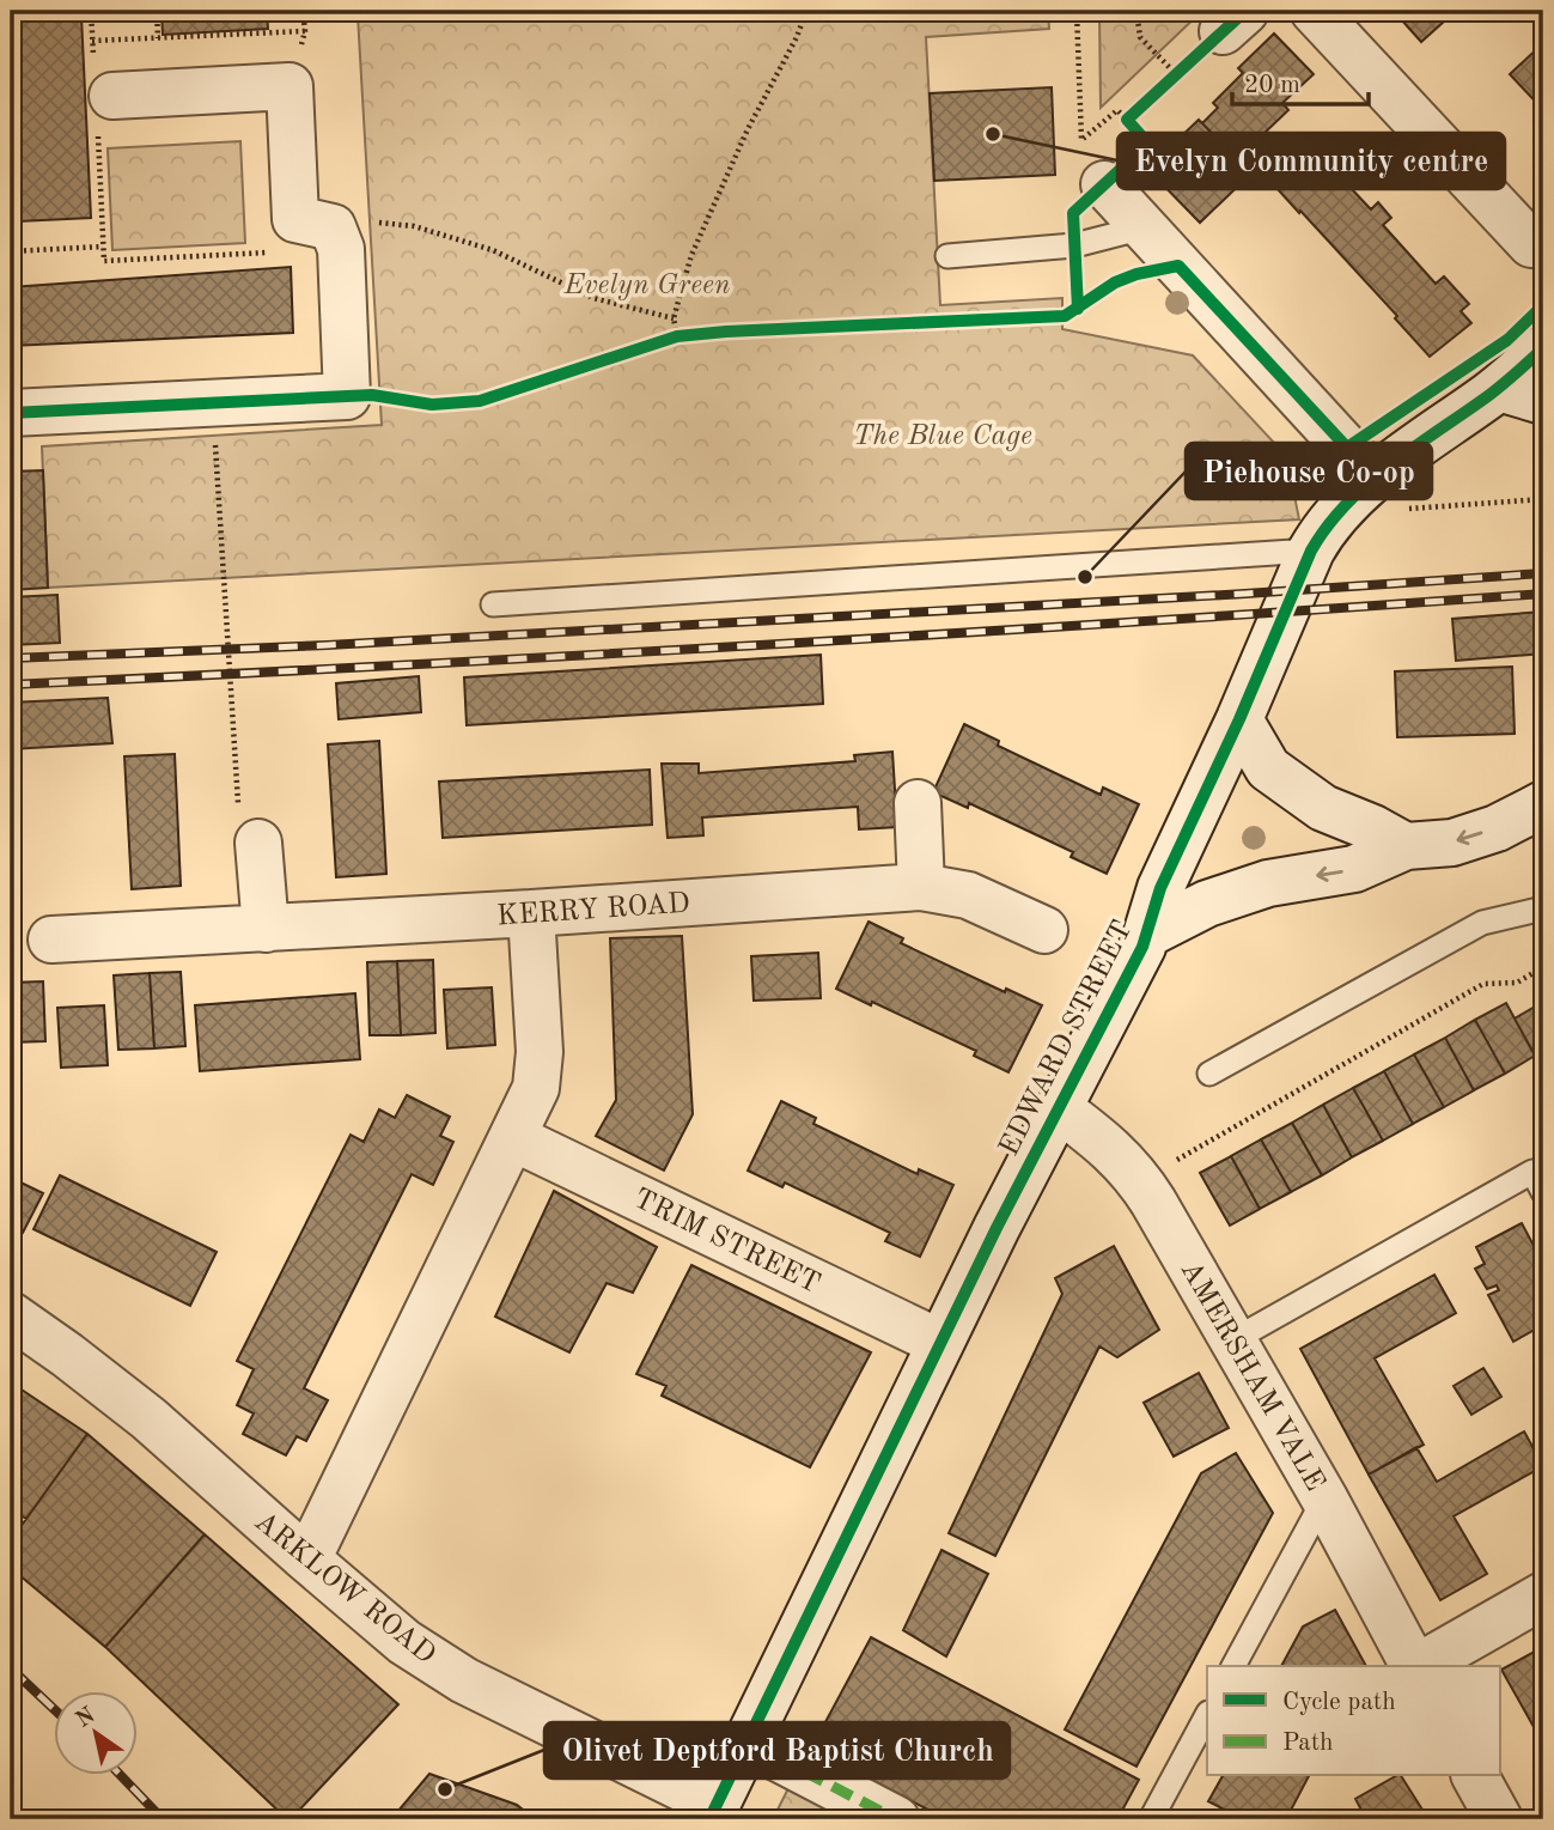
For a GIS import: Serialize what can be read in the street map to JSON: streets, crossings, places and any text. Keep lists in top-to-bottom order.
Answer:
{
  "streets": {
    "street": [
      "KERRY ROAD",
      "EDWARD STREET",
      "TRIM STREET",
      "AMERSHAM VALE",
      "ARKLOW ROAD"
    ]
  },
  "crossings": [
    ["EDWARD STREET", "TRIM STREET"],
    ["EDWARD STREET", "AMERSHAM VALE"],
    ["EDWARD STREET", "ARKLOW ROAD"]
  ],
  "parks": ["Evelyn Green", "The Blue Cage"],
  "places": ["Evelyn Community centre", "Piehouse Co-op", "Olivet Deptford Baptist Church"],
  "legend": ["Cycle path", "Path"],
  "scale_bar": "20 m",
  "north": "top left"
}
